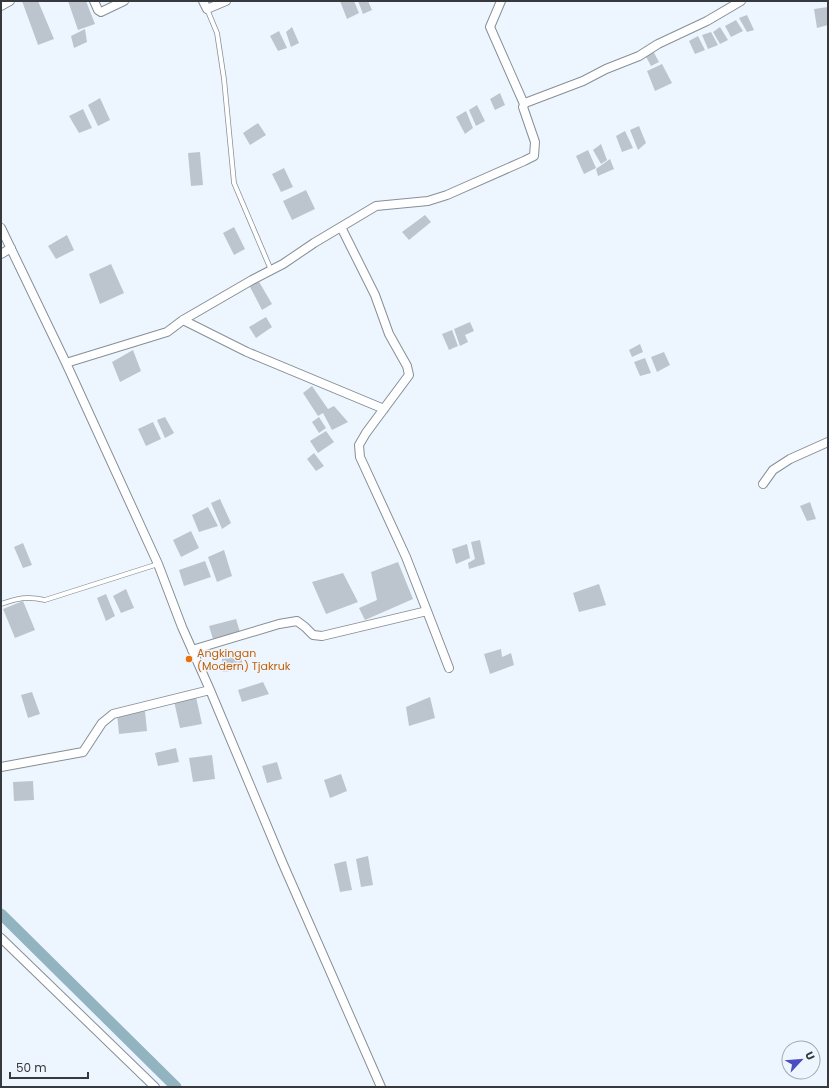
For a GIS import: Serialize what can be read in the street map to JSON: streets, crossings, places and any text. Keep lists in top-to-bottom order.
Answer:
{
  "places": ["Angkingan (Modern) Tjakruk"],
  "scale_bar": "50 m",
  "north": "top right"
}
